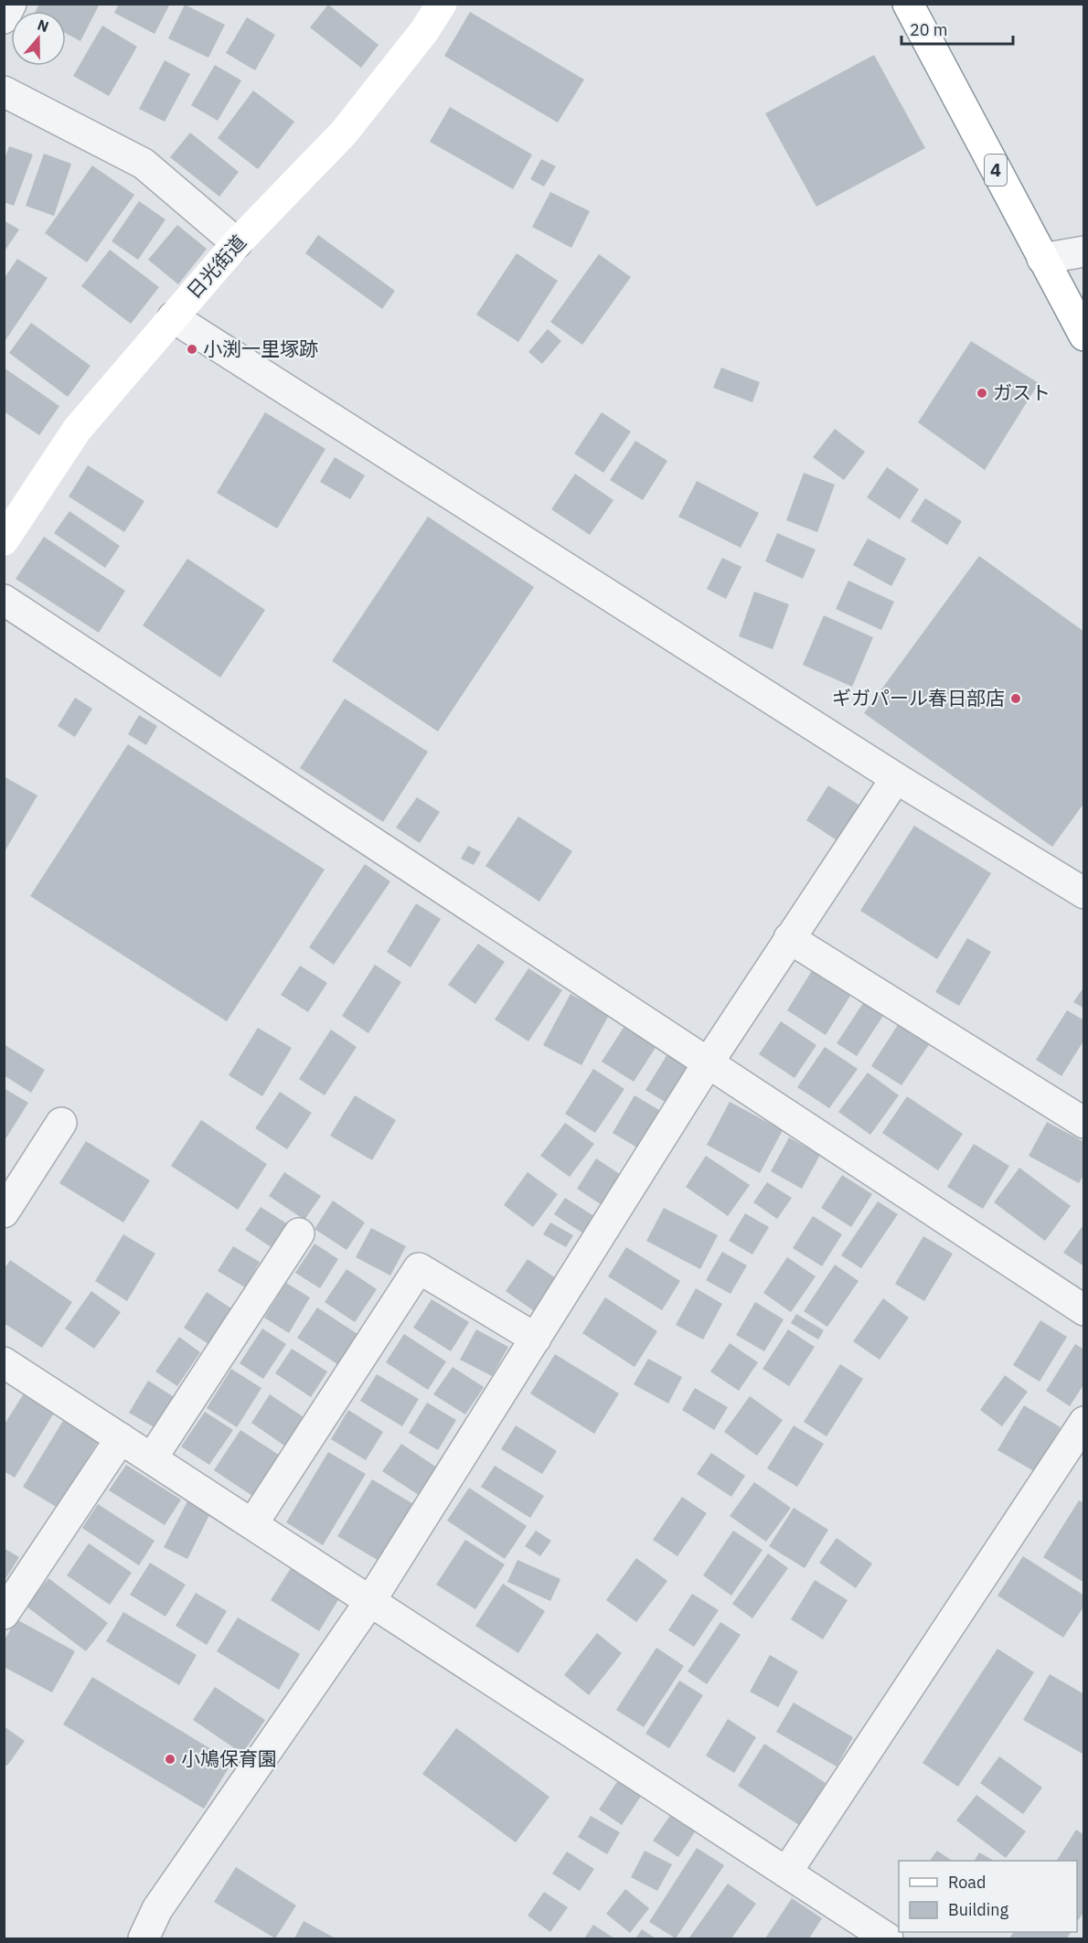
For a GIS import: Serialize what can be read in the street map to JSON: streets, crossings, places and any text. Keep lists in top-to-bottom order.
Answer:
{
  "streets": {
    "main road": ["4", "日光街道"]
  },
  "places": [
    "小渕一里塚跡",
    "ガスト",
    "ギガパール春日部店",
    "小鳩保育園"
  ],
  "legend": ["Road", "Building"],
  "scale_bar": "20 m",
  "north": "top"
}
